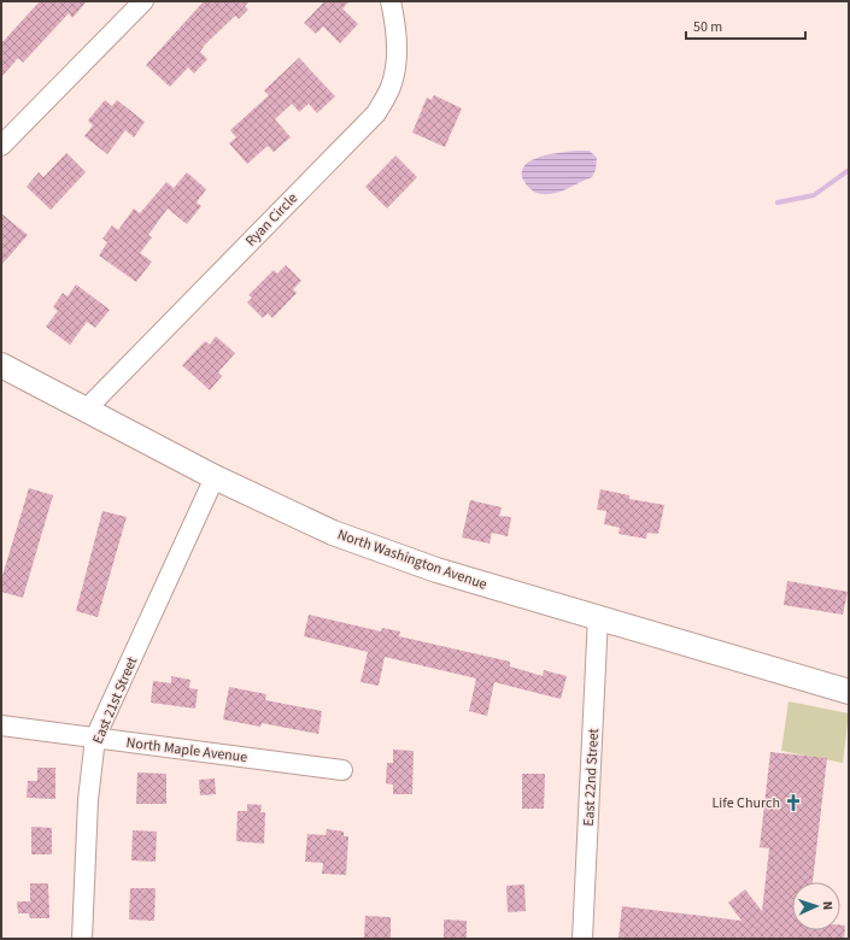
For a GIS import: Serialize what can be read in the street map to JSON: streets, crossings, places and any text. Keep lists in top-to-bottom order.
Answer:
{
  "streets": {
    "main road": ["North Washington Avenue"],
    "street": [
      "Ryan Circle",
      "East 21st Street",
      "North Maple Avenue",
      "East 22nd Street"
    ]
  },
  "crossings": [
    ["Ryan Circle", "North Washington Avenue"],
    ["North Washington Avenue", "East 21st Street"],
    ["North Washington Avenue", "East 22nd Street"],
    ["East 21st Street", "North Maple Avenue"]
  ],
  "places": {
    "church": ["Life Church"]
  },
  "scale_bar": "50 m",
  "north": "right"
}
